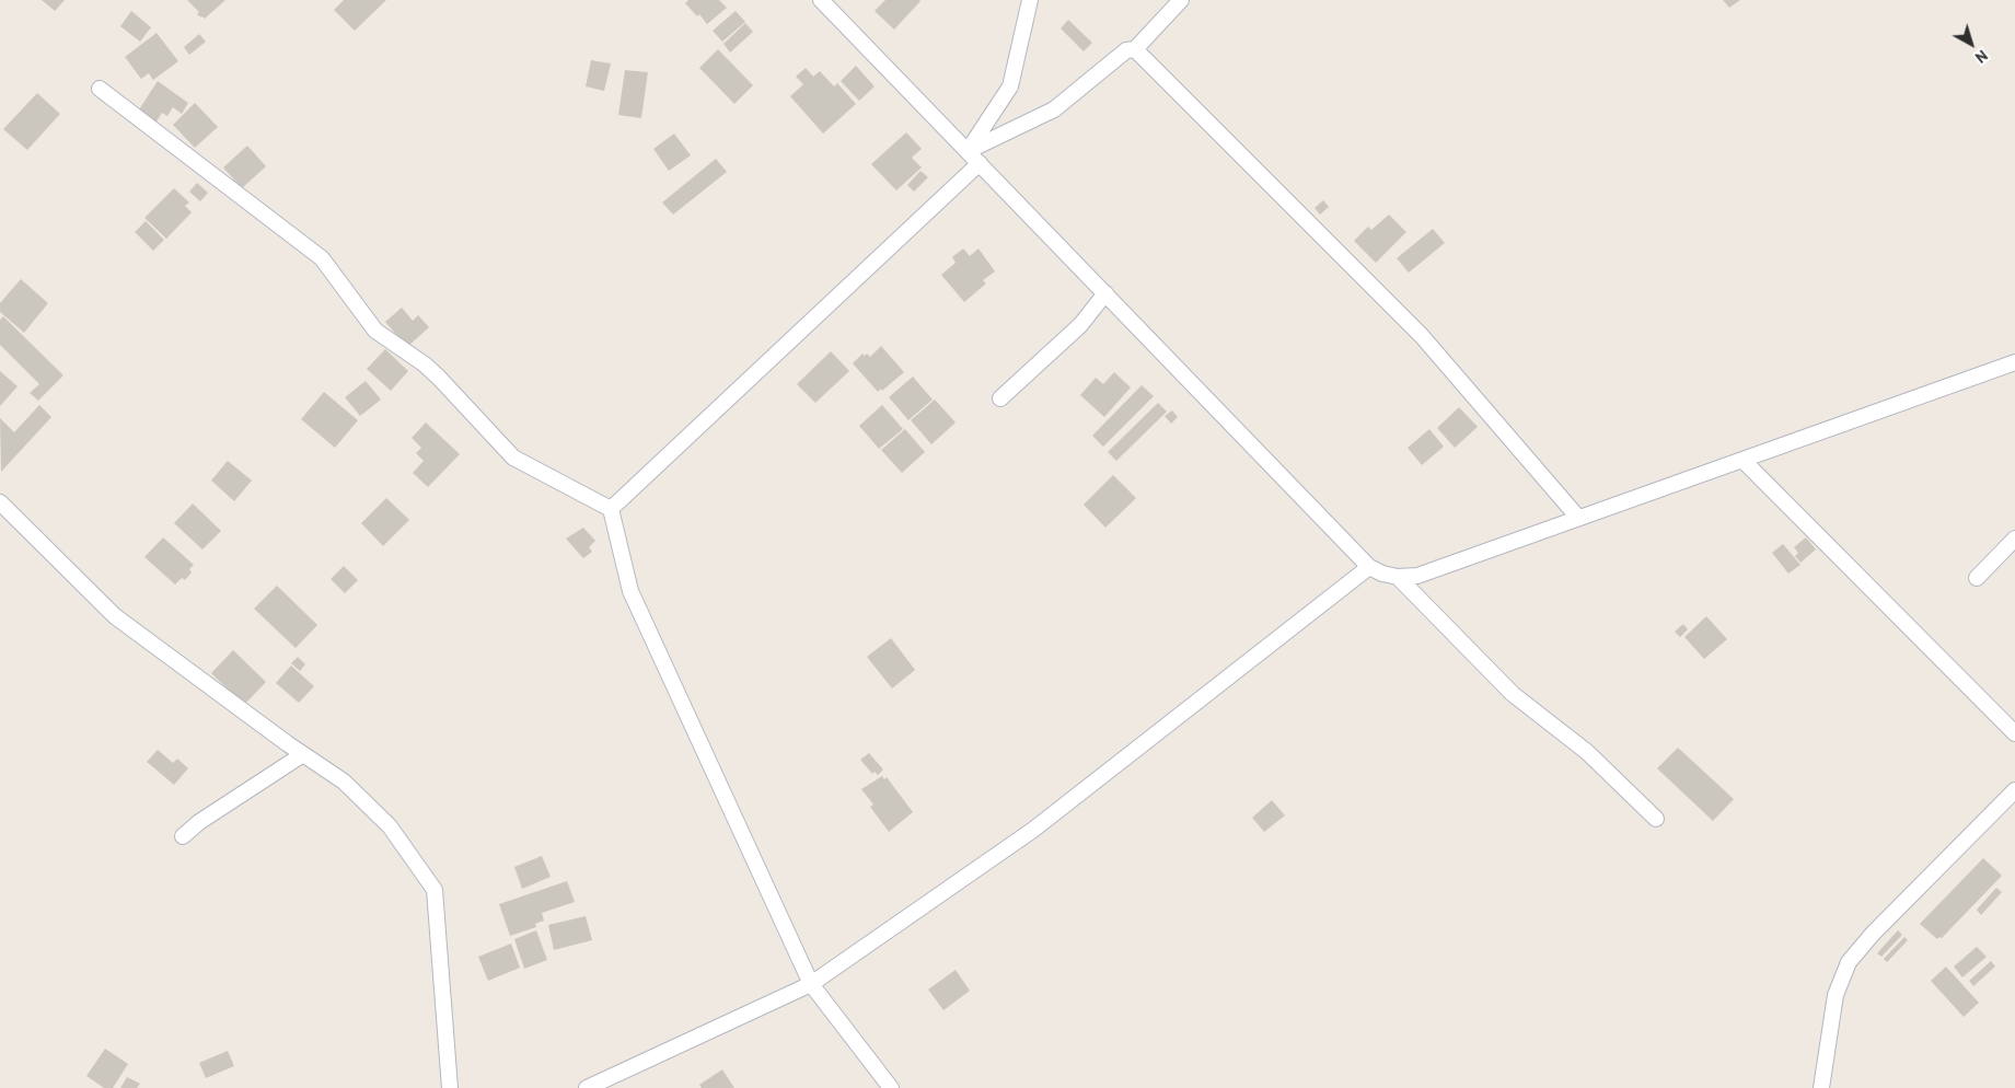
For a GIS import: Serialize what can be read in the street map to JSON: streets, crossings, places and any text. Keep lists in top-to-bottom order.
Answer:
{
  "north": "bottom right"
}
